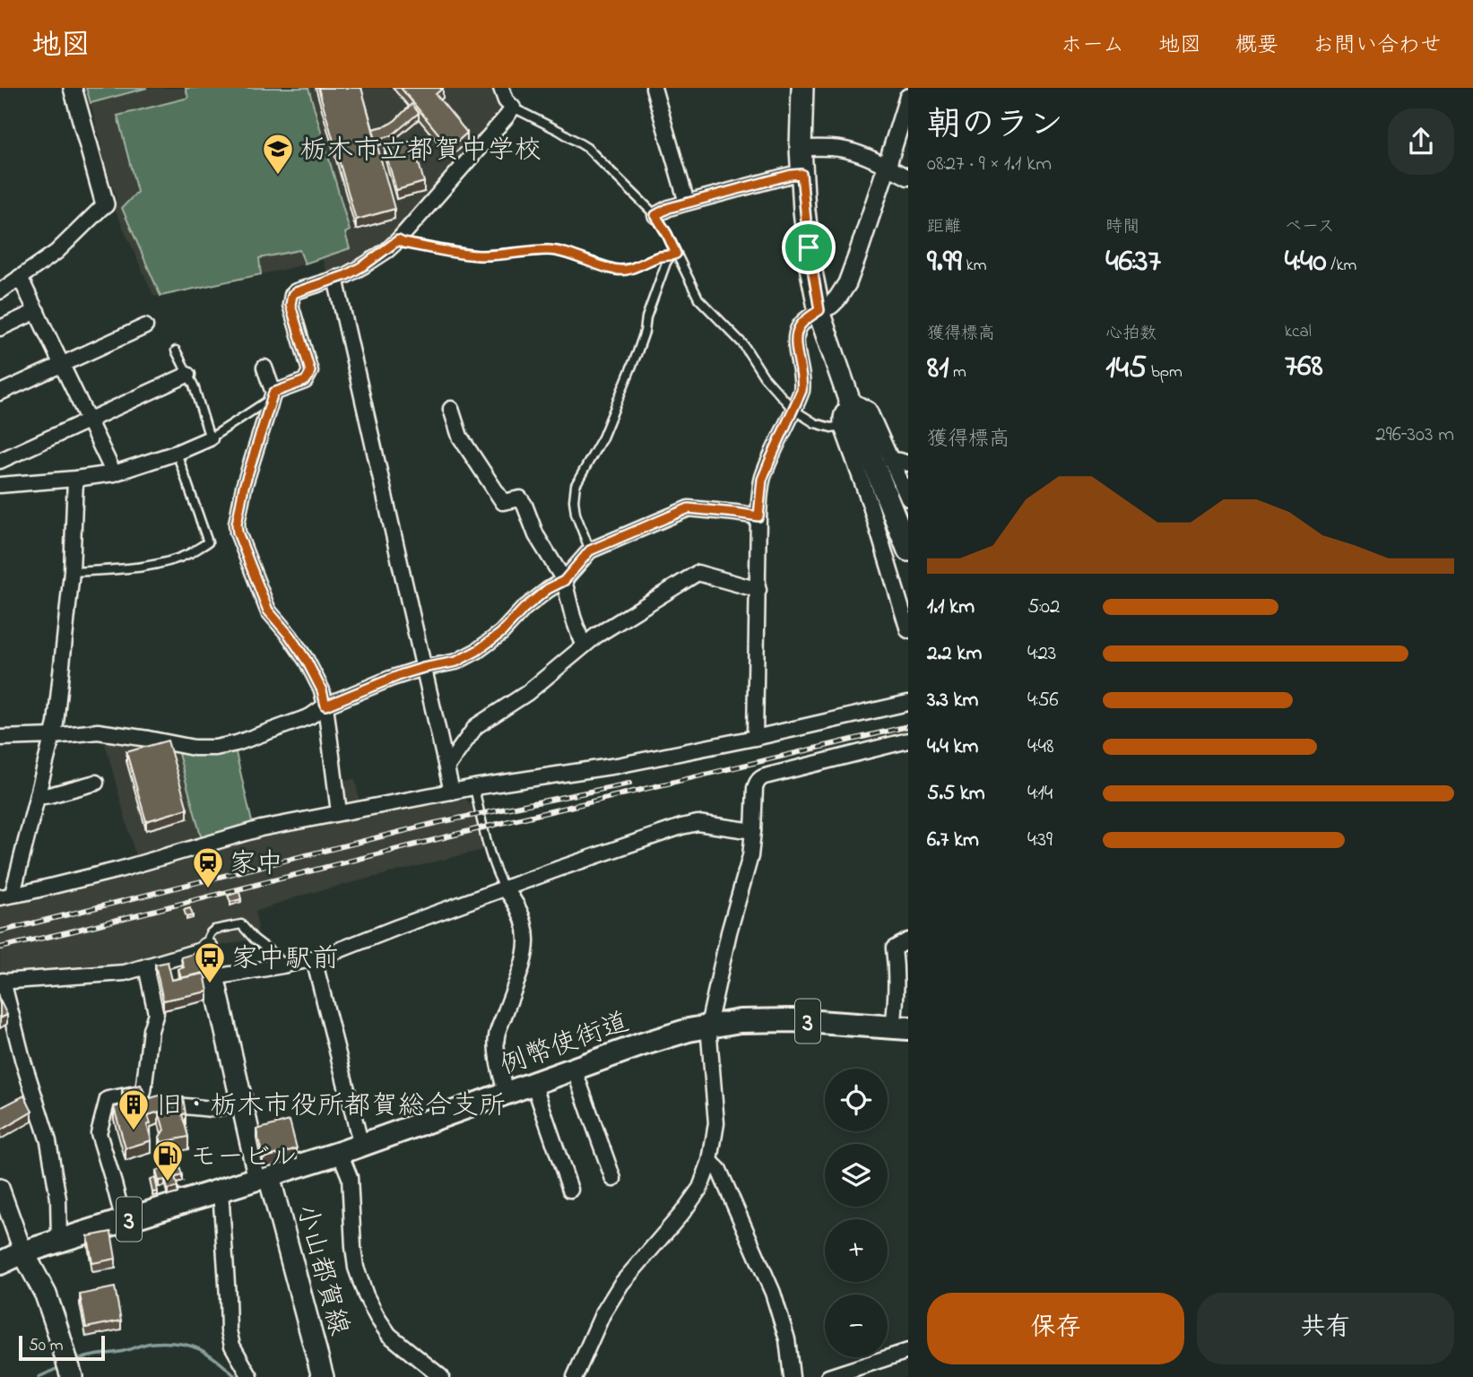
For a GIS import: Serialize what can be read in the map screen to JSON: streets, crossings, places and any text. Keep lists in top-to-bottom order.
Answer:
{
  "streets": {
    "main road": ["3", "例幣使街道", "小山都賀線"]
  },
  "crossings": [
    ["例幣使街道", "小山都賀線"]
  ],
  "places": {
    "school or university": ["栃木市立都賀中学校"],
    "station": ["家中"],
    "bus stop": ["家中駅前"],
    "building": ["旧・栃木市役所都賀総合支所"],
    "fuel station": ["モービル"]
  },
  "scale_bar": "50 m",
  "page": {
    "header": "地図",
    "nav": [
      "ホーム",
      "地図",
      "概要",
      "お問い合わせ"
    ],
    "heading": ["朝のラン", "08:27 · 9 × 1.1 km"],
    "stats": [
      ["距離", "9.99 km"],
      ["時間", "46:37"],
      ["ペース", "4:40 /km"],
      ["獲得標高", "81 m"],
      ["心拍数", "145 bpm"],
      ["kcal", "768"]
    ],
    "chart": ["獲得標高", "296–303 m"],
    "list": [
      {
        "name": "1.1 km",
        "note": "5:02"
      },
      {
        "name": "2.2 km",
        "note": "4:23"
      },
      {
        "name": "3.3 km",
        "note": "4:56"
      },
      {
        "name": "4.4 km",
        "note": "4:48"
      },
      {
        "name": "5.5 km",
        "note": "4:14"
      },
      {
        "name": "6.7 km",
        "note": "4:39"
      }
    ],
    "map_buttons": ["+", "−"],
    "buttons": ["保存", "共有"],
    "scale": "50 m"
  }
}
